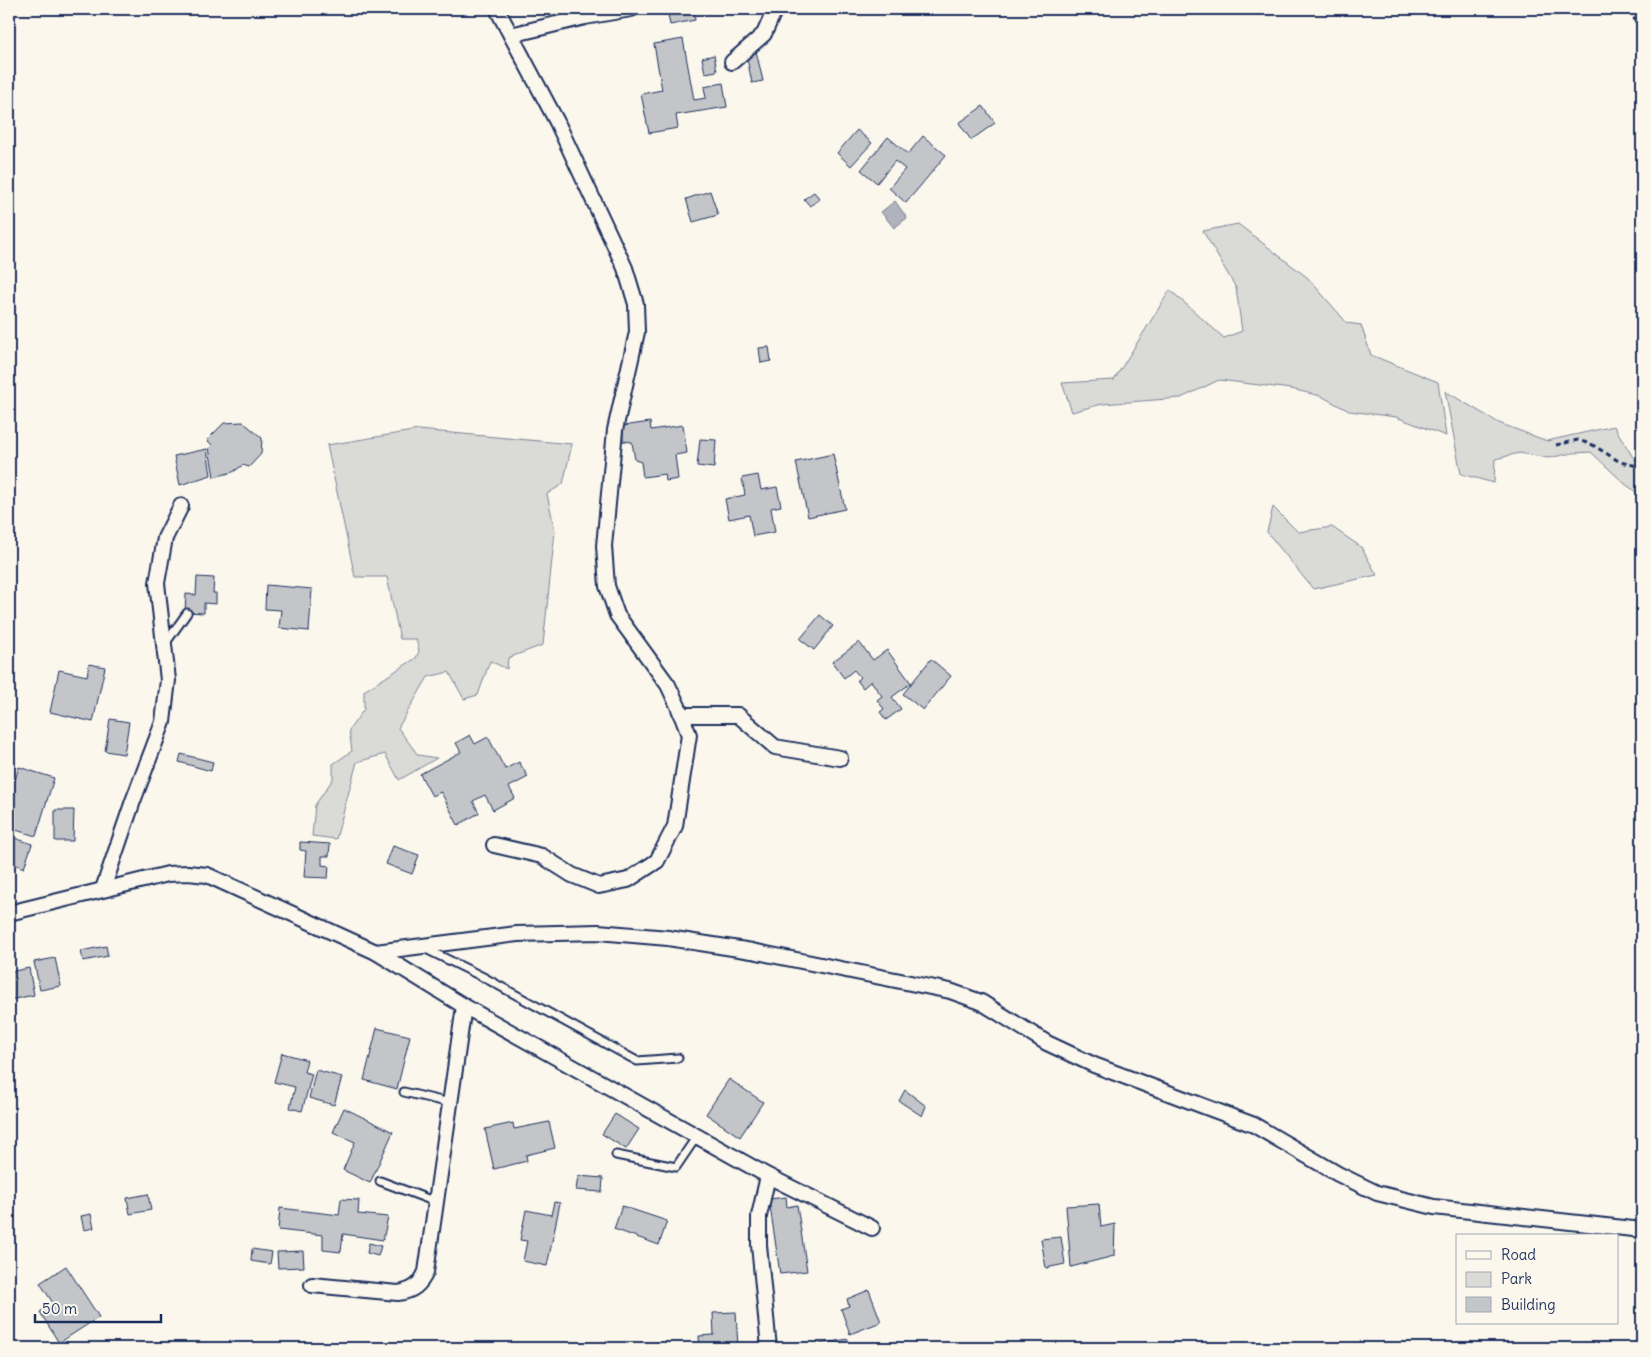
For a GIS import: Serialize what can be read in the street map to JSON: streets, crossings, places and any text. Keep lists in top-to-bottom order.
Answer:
{
  "legend": ["Road", "Park", "Building"],
  "scale_bar": "50 m"
}
